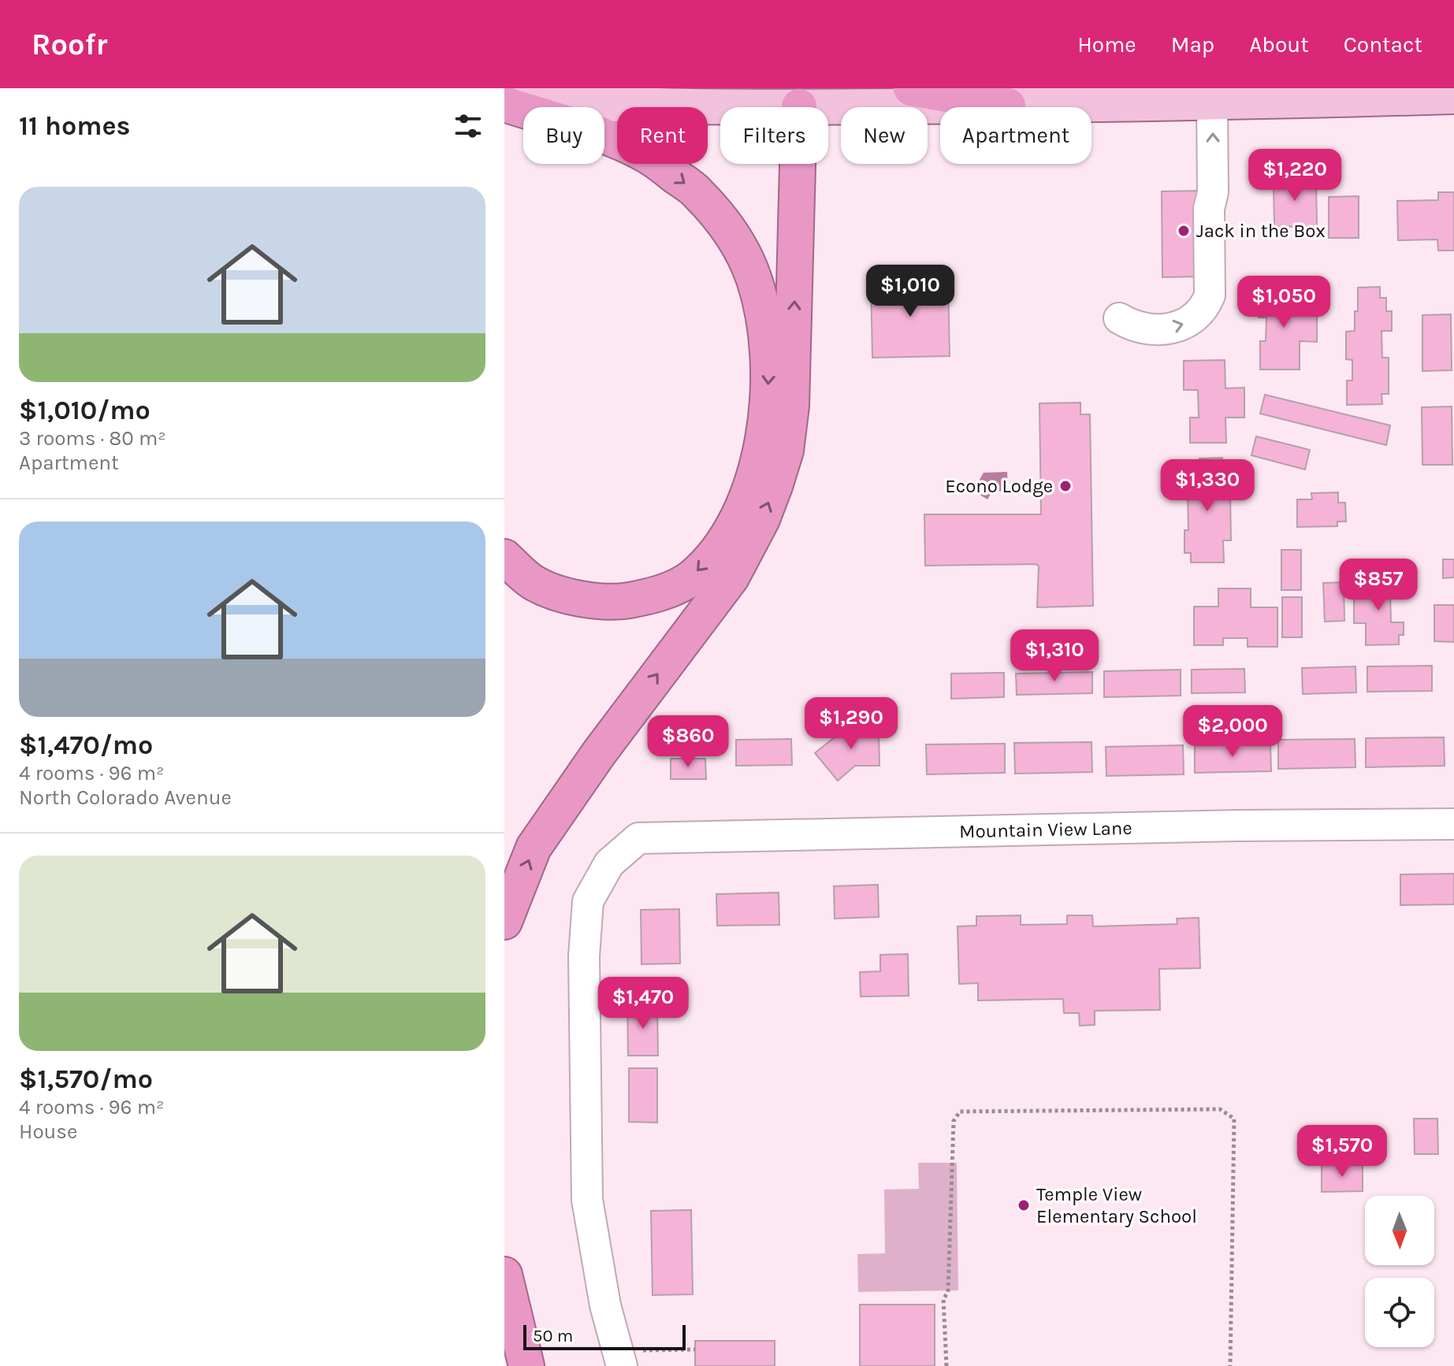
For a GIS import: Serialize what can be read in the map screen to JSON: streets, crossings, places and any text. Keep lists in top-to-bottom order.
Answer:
{
  "streets": {
    "street": ["Mountain View Lane"]
  },
  "places": ["Jack in the Box", "Econo Lodge", "Temple View Elementary School"],
  "scale_bar": "50 m",
  "north": "bottom",
  "page": {
    "header": "Roofr",
    "nav": [
      "Home",
      "Map",
      "About",
      "Contact"
    ],
    "heading": "11 homes",
    "chip": [
      "Buy",
      "Rent",
      "Filters",
      "New",
      "Apartment"
    ],
    "price": [
      "$1,220",
      "$1,010",
      "$1,050",
      "$1,330",
      "$857",
      "$1,310",
      "$1,290",
      "$2,000",
      "$860",
      "$1,470",
      "$1,570"
    ],
    "list": [
      {
        "name": "$1,010/mo",
        "note": "3 rooms · 80 m² · Apartment"
      },
      {
        "name": "$1,470/mo",
        "note": "4 rooms · 96 m² · North Colorado Avenue"
      },
      {
        "name": "$1,570/mo",
        "note": "4 rooms · 96 m² · House"
      }
    ],
    "scale": "50 m"
  }
}
